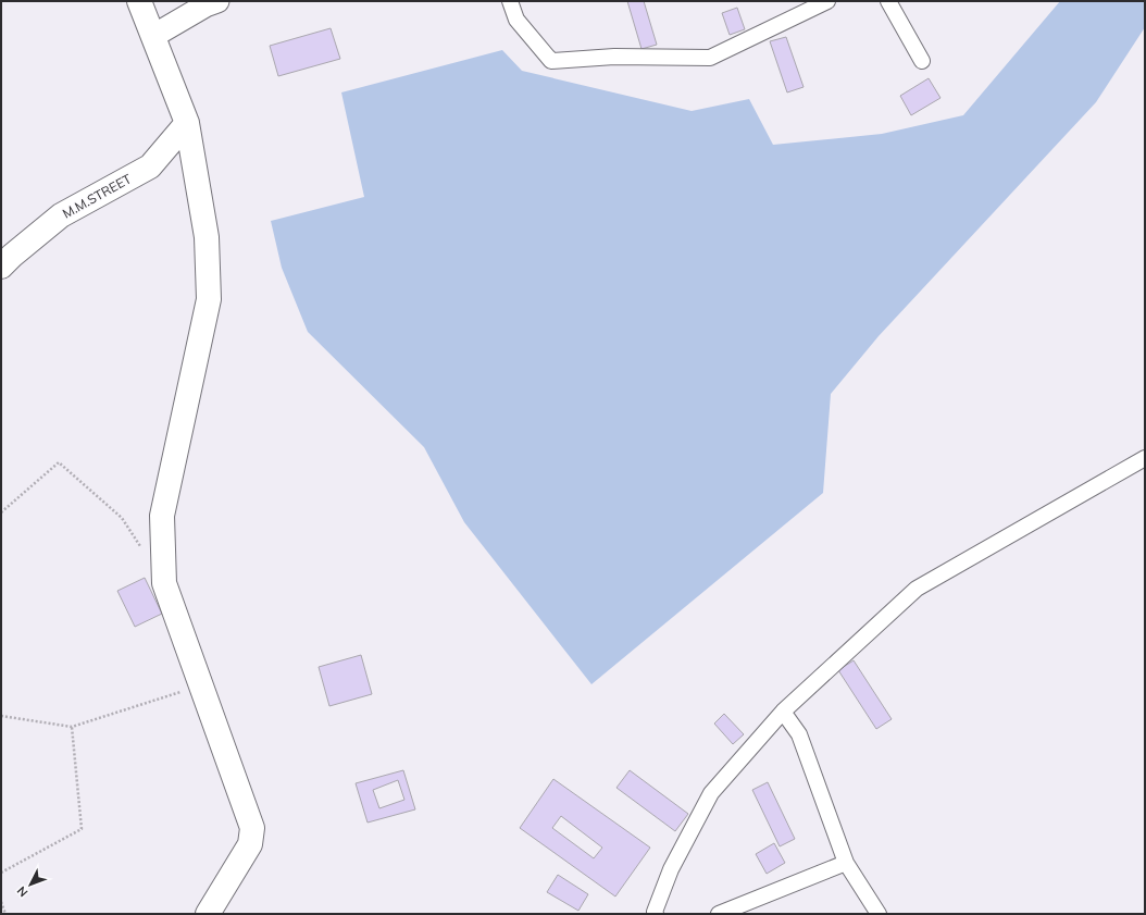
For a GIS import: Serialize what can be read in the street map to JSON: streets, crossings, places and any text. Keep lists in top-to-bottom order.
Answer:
{
  "streets": {
    "main road": ["M.M.STREET"]
  },
  "north": "bottom left"
}
